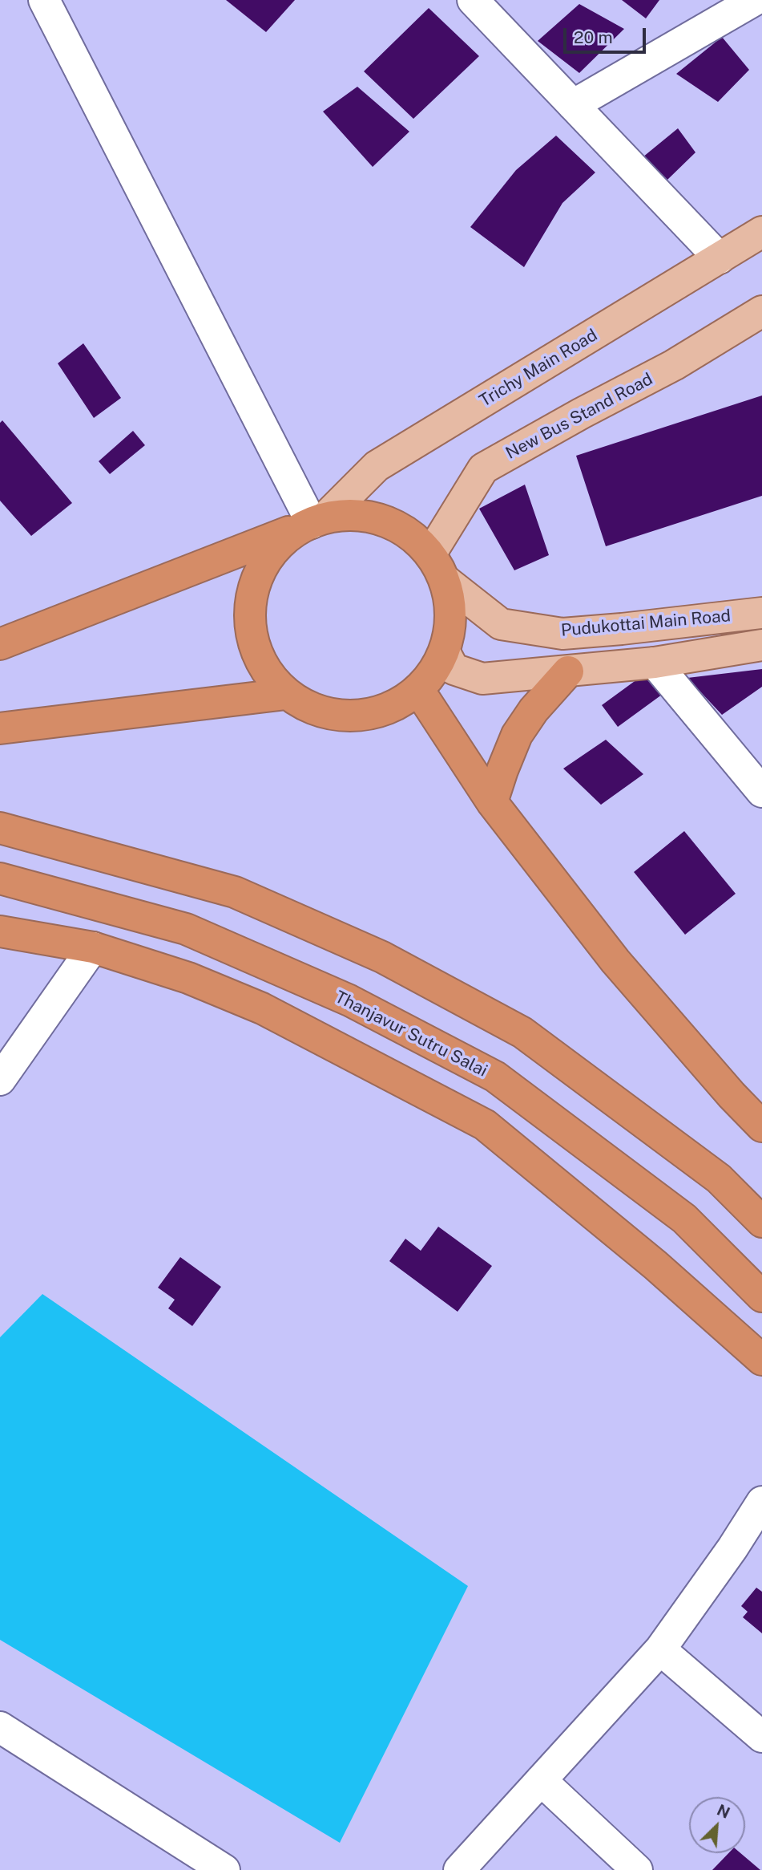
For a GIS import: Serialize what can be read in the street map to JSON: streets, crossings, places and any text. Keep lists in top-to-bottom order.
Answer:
{
  "streets": {
    "highway": ["Thanjavur Sutru Salai"],
    "main road": ["Trichy Main Road", "New Bus Stand Road", "Pudukottai Main Road"]
  },
  "scale_bar": "20 m",
  "north": "top right"
}
